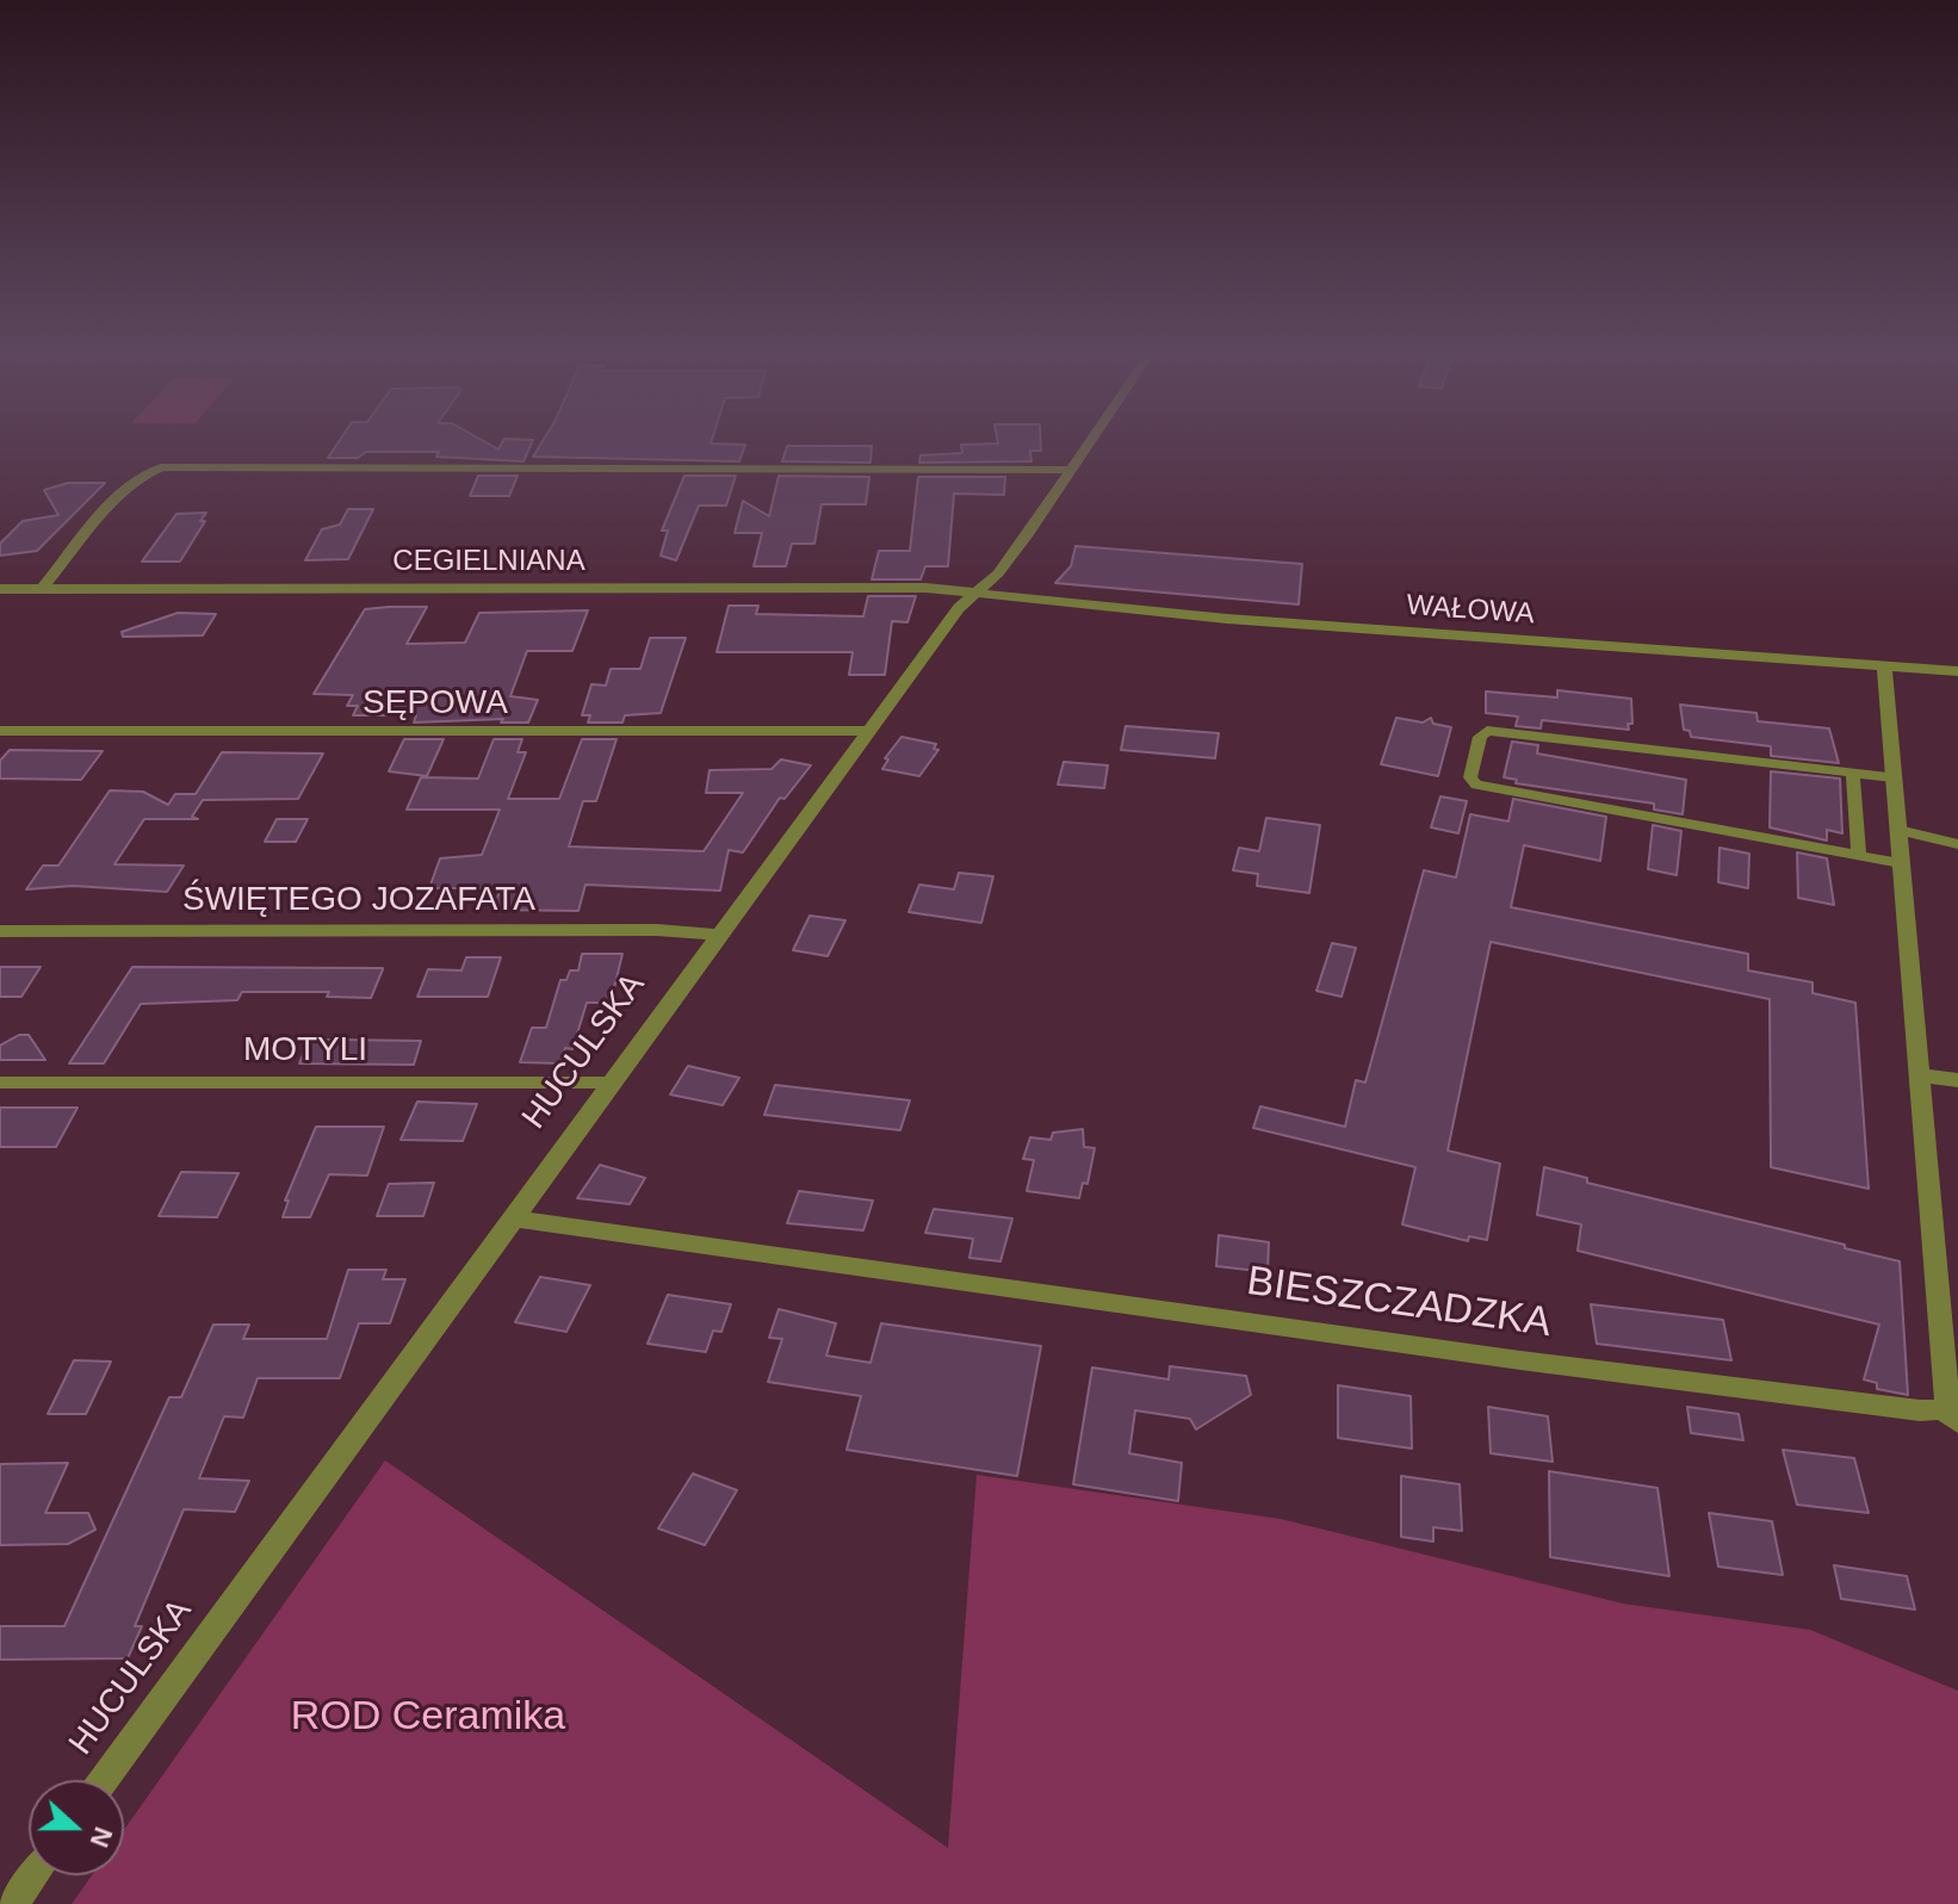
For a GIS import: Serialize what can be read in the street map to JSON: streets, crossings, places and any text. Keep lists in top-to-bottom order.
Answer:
{
  "streets": {
    "street": [
      "CEGIELNIANA",
      "WAŁOWA",
      "SĘPOWA",
      "ŚWIĘTEGO JOZAFATA",
      "HUCULSKA",
      "BIESZCZADZKA"
    ],
    "lane": ["MOTYLI"]
  },
  "crossings": [
    ["CEGIELNIANA", "WAŁOWA"],
    ["CEGIELNIANA", "HUCULSKA"],
    ["WAŁOWA", "HUCULSKA"],
    ["WAŁOWA", "BIESZCZADZKA"],
    ["SĘPOWA", "HUCULSKA"],
    ["ŚWIĘTEGO JOZAFATA", "HUCULSKA"],
    ["MOTYLI", "HUCULSKA"],
    ["HUCULSKA", "BIESZCZADZKA"]
  ],
  "parks": ["ROD Ceramika"],
  "north": "right"
}
